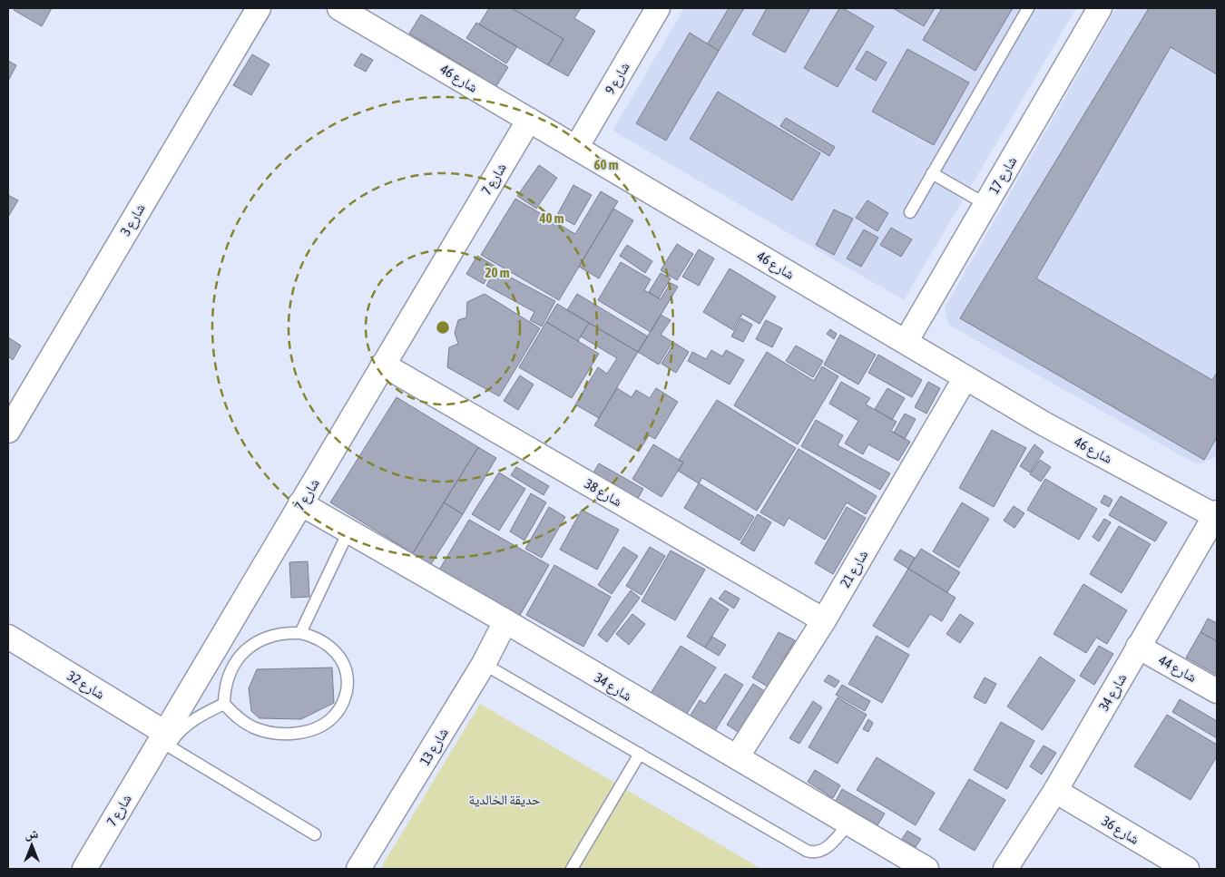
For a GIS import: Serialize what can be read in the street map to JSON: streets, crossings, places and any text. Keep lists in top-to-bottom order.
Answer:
{
  "streets": {
    "street": [
      "شارع 46",
      "شارع 9",
      "شارع 17",
      "شارع 7",
      "شارع 3",
      "شارع 38",
      "شارع 21",
      "شارع 44",
      "شارع 32",
      "شارع 34",
      "شارع 13",
      "شارع 36"
    ]
  },
  "crossings": [
    ["شارع 46", "شارع 9"],
    ["شارع 46", "شارع 17"],
    ["شارع 46", "شارع 7"],
    ["شارع 46", "شارع 21"],
    ["شارع 46", "شارع 34"],
    ["شارع 7", "شارع 38"],
    ["شارع 7", "شارع 32"],
    ["شارع 7", "شارع 34"],
    ["شارع 38", "شارع 21"],
    ["شارع 21", "شارع 34"],
    ["شارع 44", "شارع 34"],
    ["شارع 34", "شارع 13"],
    ["شارع 34", "شارع 36"]
  ],
  "parks": ["حديقة الخالدية"],
  "north": "top",
  "rings": ["60 m", "40 m", "20 m"]
}
